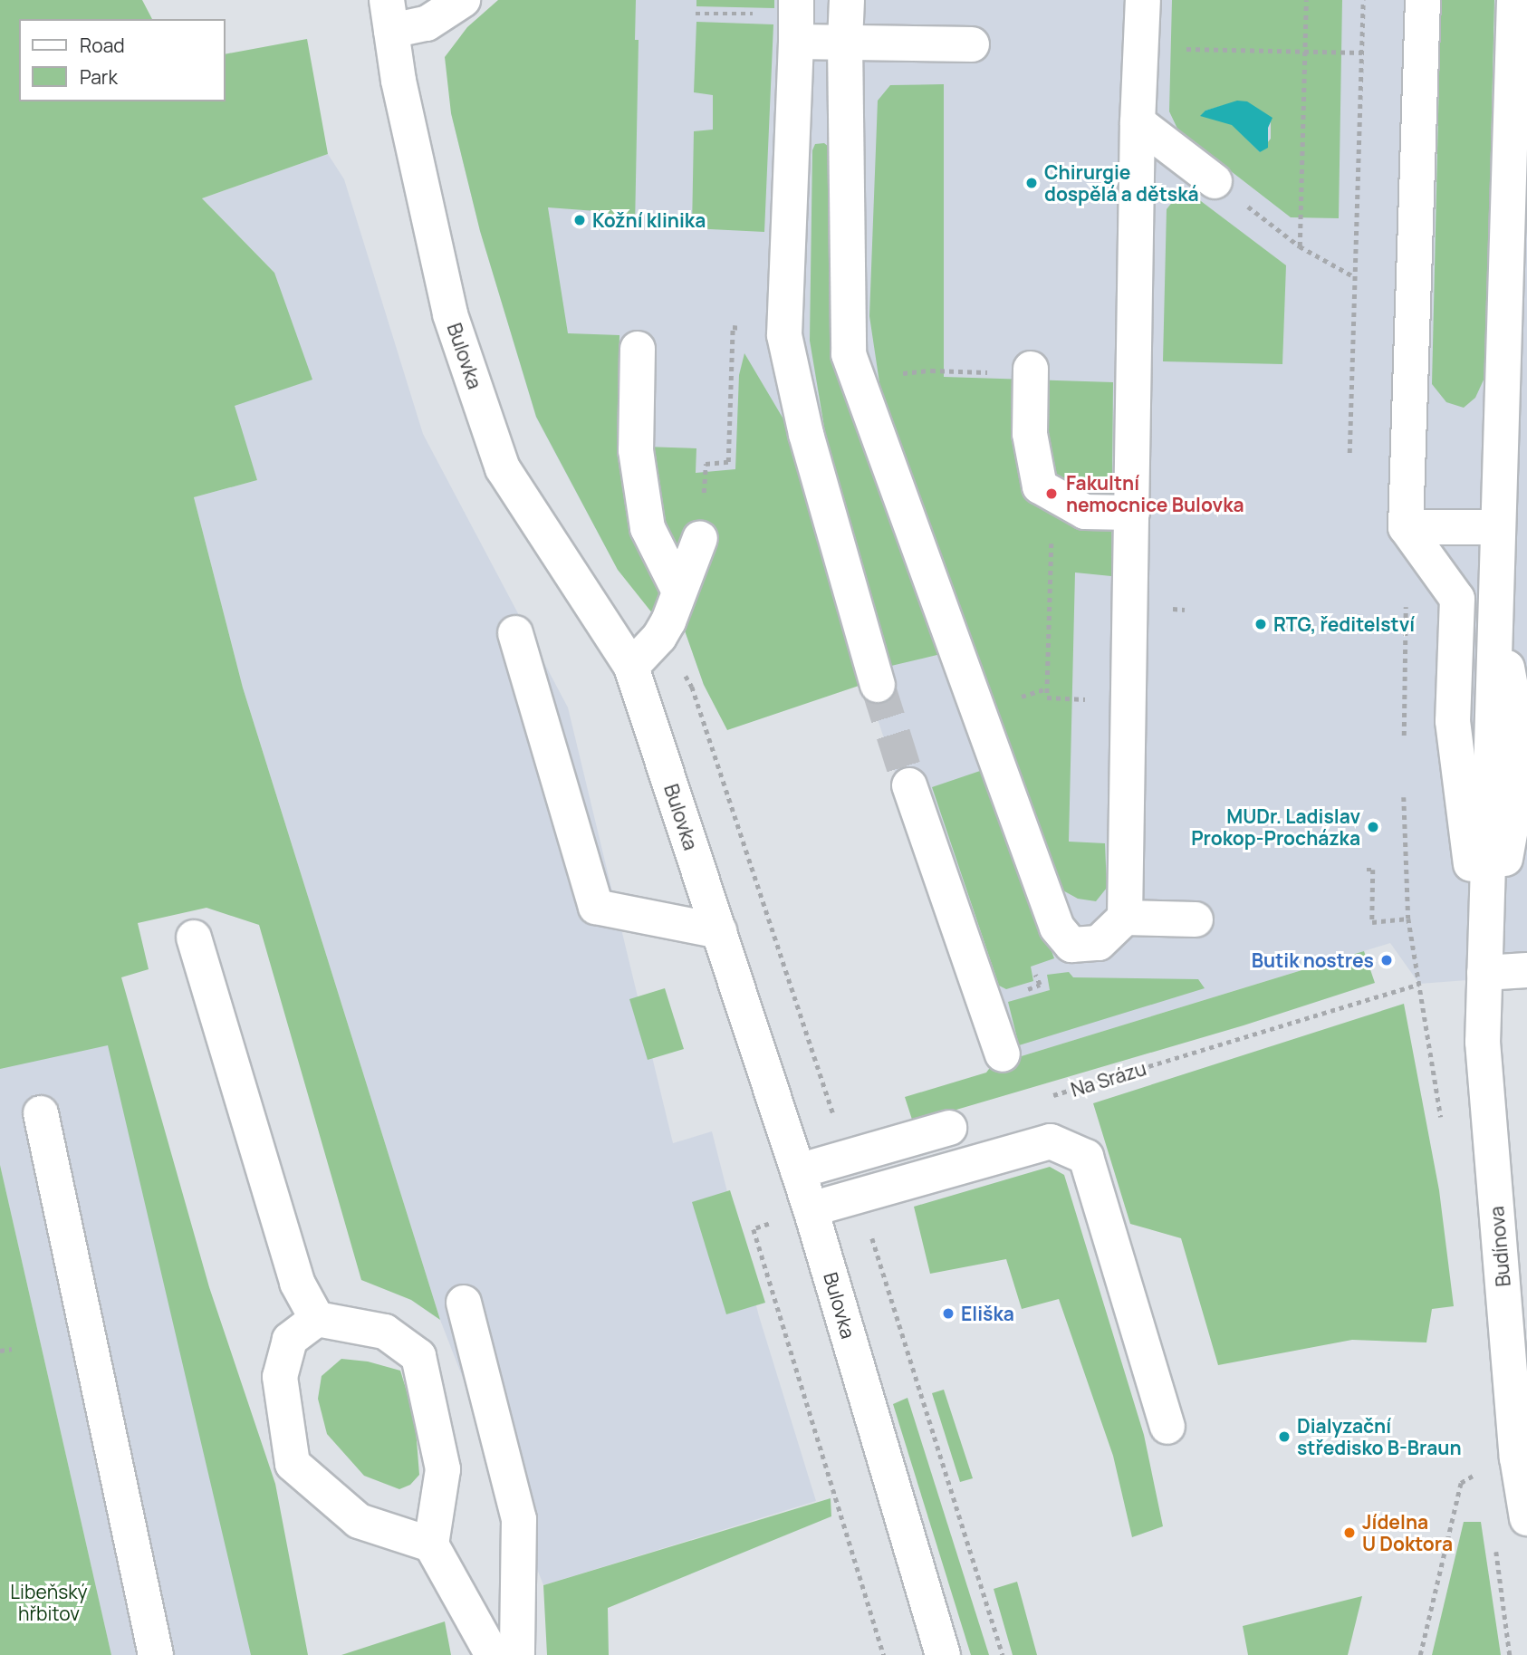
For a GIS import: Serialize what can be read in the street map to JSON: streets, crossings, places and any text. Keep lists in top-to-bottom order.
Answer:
{
  "streets": {
    "street": ["Bulovka", "Budínova"],
    "path": ["Na Srázu"]
  },
  "parks": ["Libeňský hřbitov"],
  "places": [
    "Chirurgie dospělá a dětská",
    "Kožní klinika",
    "Fakultní nemocnice Bulovka",
    "RTG, ředitelství",
    "MUDr. Ladislav Prokop-Procházka",
    "Butik nostres",
    "Eliška",
    "Dialyzační středisko B-Braun",
    "Jídelna U Doktora"
  ],
  "legend": ["Road", "Park"]
}
